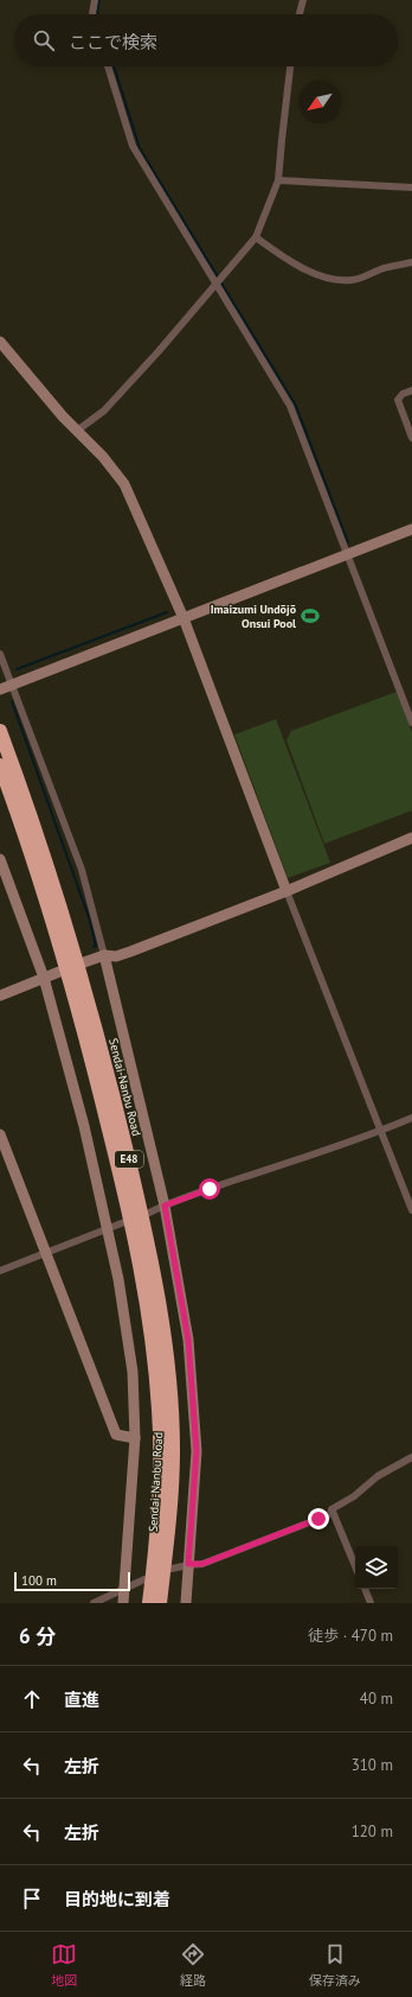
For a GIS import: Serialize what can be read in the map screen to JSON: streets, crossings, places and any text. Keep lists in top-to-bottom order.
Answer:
{
  "streets": {
    "highway": ["Sendai-Nanbu Road", "E48"]
  },
  "places": {
    "sports": ["Imaizumi Undōjō Onsui Pool"]
  },
  "scale_bar": "100 m",
  "north": "bottom left",
  "page": {
    "search": "ここで検索",
    "scale": "100 m",
    "heading": ["6 分", "徒歩 · 470 m"],
    "list": [
      ["直進", "40 m"],
      ["左折", "310 m"],
      ["左折", "120 m"],
      "目的地に到着"
    ],
    "nav": ["地図", "経路", "保存済み"]
  }
}
